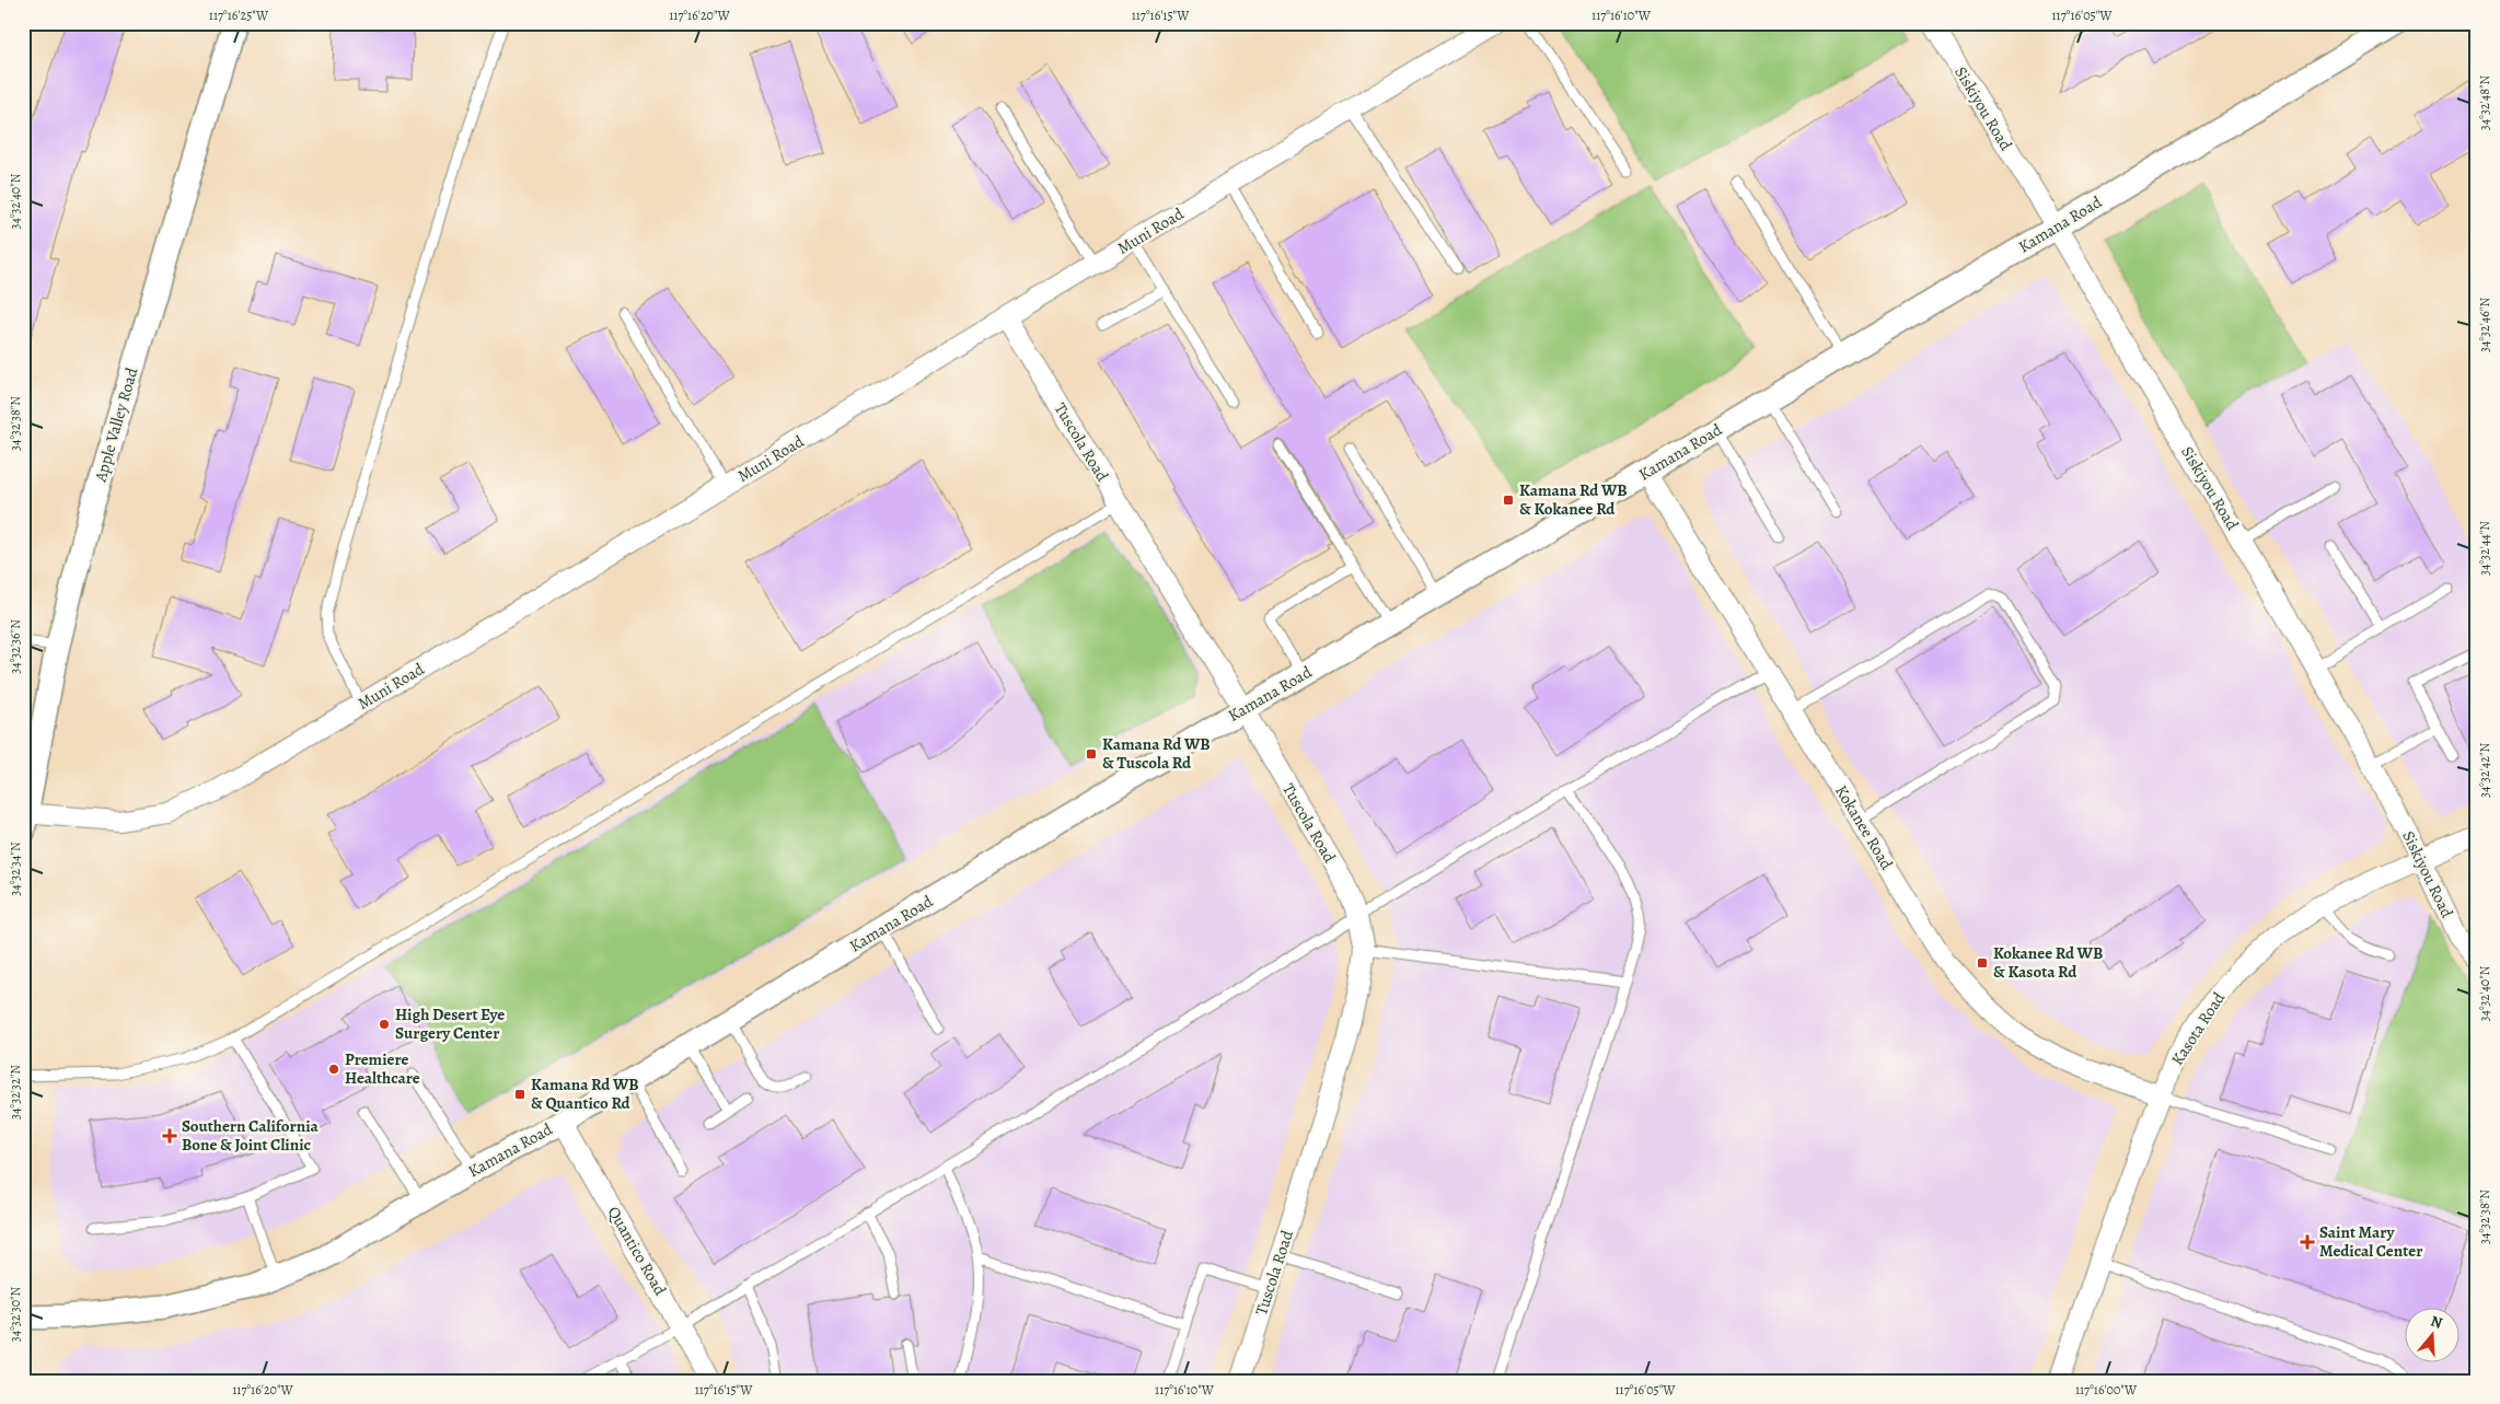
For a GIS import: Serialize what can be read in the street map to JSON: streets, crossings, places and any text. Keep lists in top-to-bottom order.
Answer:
{
  "streets": {
    "street": [
      "Siskiyou Road",
      "Kamana Road",
      "Muni Road",
      "Apple Valley Road",
      "Tuscola Road",
      "Kokanee Road",
      "Kasota Road",
      "Quantico Road"
    ]
  },
  "crossings": [
    ["Siskiyou Road", "Kamana Road"],
    ["Siskiyou Road", "Kasota Road"],
    ["Kamana Road", "Tuscola Road"],
    ["Kamana Road", "Kokanee Road"],
    ["Kamana Road", "Quantico Road"],
    ["Muni Road", "Apple Valley Road"],
    ["Muni Road", "Tuscola Road"],
    ["Kokanee Road", "Kasota Road"]
  ],
  "places": {
    "transit": [
      "Kamana Rd WB & Kokanee Rd",
      "Kamana Rd WB & Tuscola Rd",
      "Kokanee Rd WB & Kasota Rd",
      "Kamana Rd WB & Quantico Rd"
    ],
    "other": ["High Desert Eye Surgery Center", "Premiere Healthcare"],
    "health": ["Southern California Bone & Joint Clinic", "Saint Mary Medical Center"]
  },
  "north": "top",
  "coordinates": [
    "117°16'25\"W",
    "117°16'20\"W",
    "117°16'15\"W",
    "117°16'10\"W",
    "117°16'05\"W",
    "34°32'48\"N",
    "34°32'40\"N",
    "34°32'46\"N",
    "34°32'38\"N",
    "34°32'44\"N",
    "34°32'36\"N",
    "34°32'42\"N",
    "34°32'34\"N",
    "34°32'32\"N",
    "34°32'30\"N",
    "117°16'00\"W"
  ]
}
